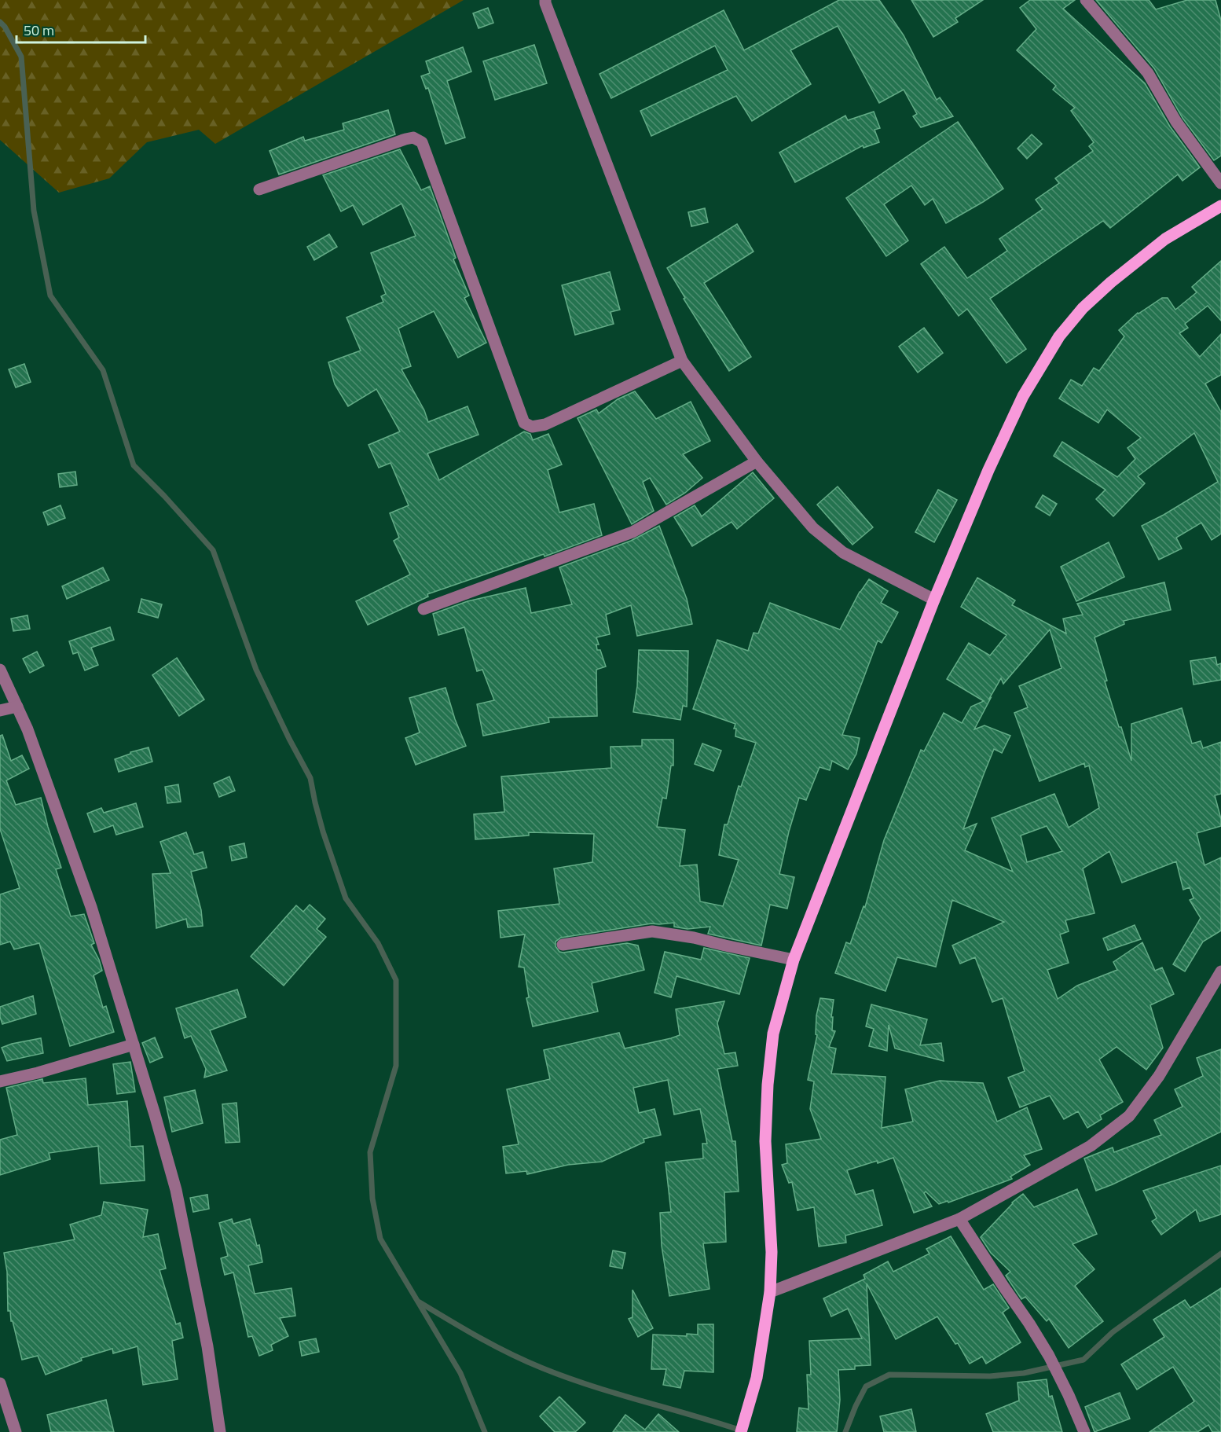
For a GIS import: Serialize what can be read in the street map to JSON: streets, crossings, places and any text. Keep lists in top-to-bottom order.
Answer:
{
  "scale_bar": "50 m"
}
